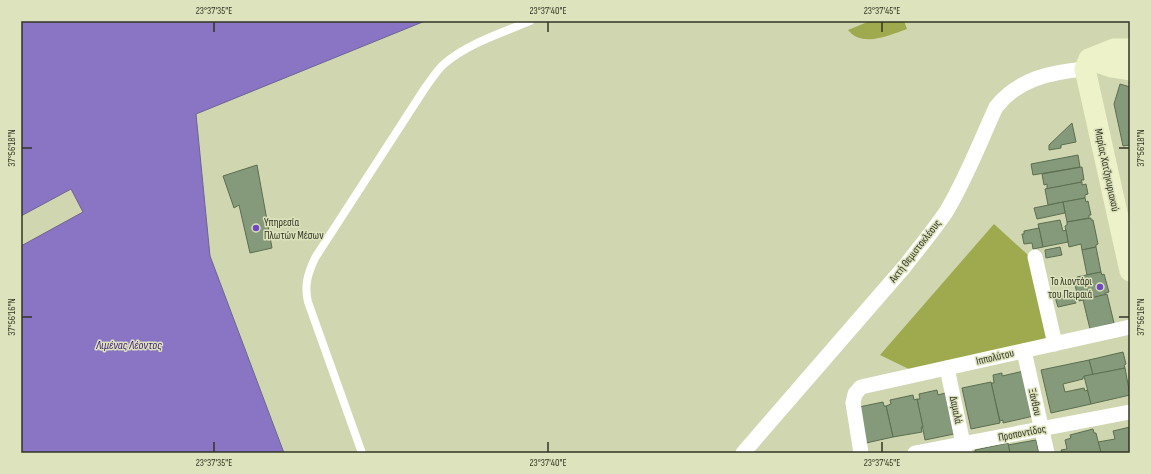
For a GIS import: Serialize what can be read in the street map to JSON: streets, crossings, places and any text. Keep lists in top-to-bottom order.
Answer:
{
  "streets": {
    "street": [
      "Μαρίας Χατζηκυριακού",
      "Ακτή Θεμιστοκλέους",
      "Ιππολύτου",
      "Ξάνθου",
      "Δαμαλά",
      "Προποντίδος"
    ]
  },
  "crossings": [
    ["Μαρίας Χατζηκυριακού", "Ακτή Θεμιστοκλέους"],
    ["Ιππολύτου", "Ξάνθου"],
    ["Ιππολύτου", "Δαμαλά"],
    ["Ξάνθου", "Προποντίδος"],
    ["Δαμαλά", "Προποντίδος"]
  ],
  "water": ["Λιμένας Λέοντος"],
  "places": ["Υπηρεσία Πλωτών Μέσων", "Το λιοντάρι του Πειραιά"],
  "coordinates": [
    "23°37'35\"E",
    "23°37'40\"E",
    "23°37'45\"E",
    "37°56'18\"N",
    "37°56'16\"N"
  ]
}
